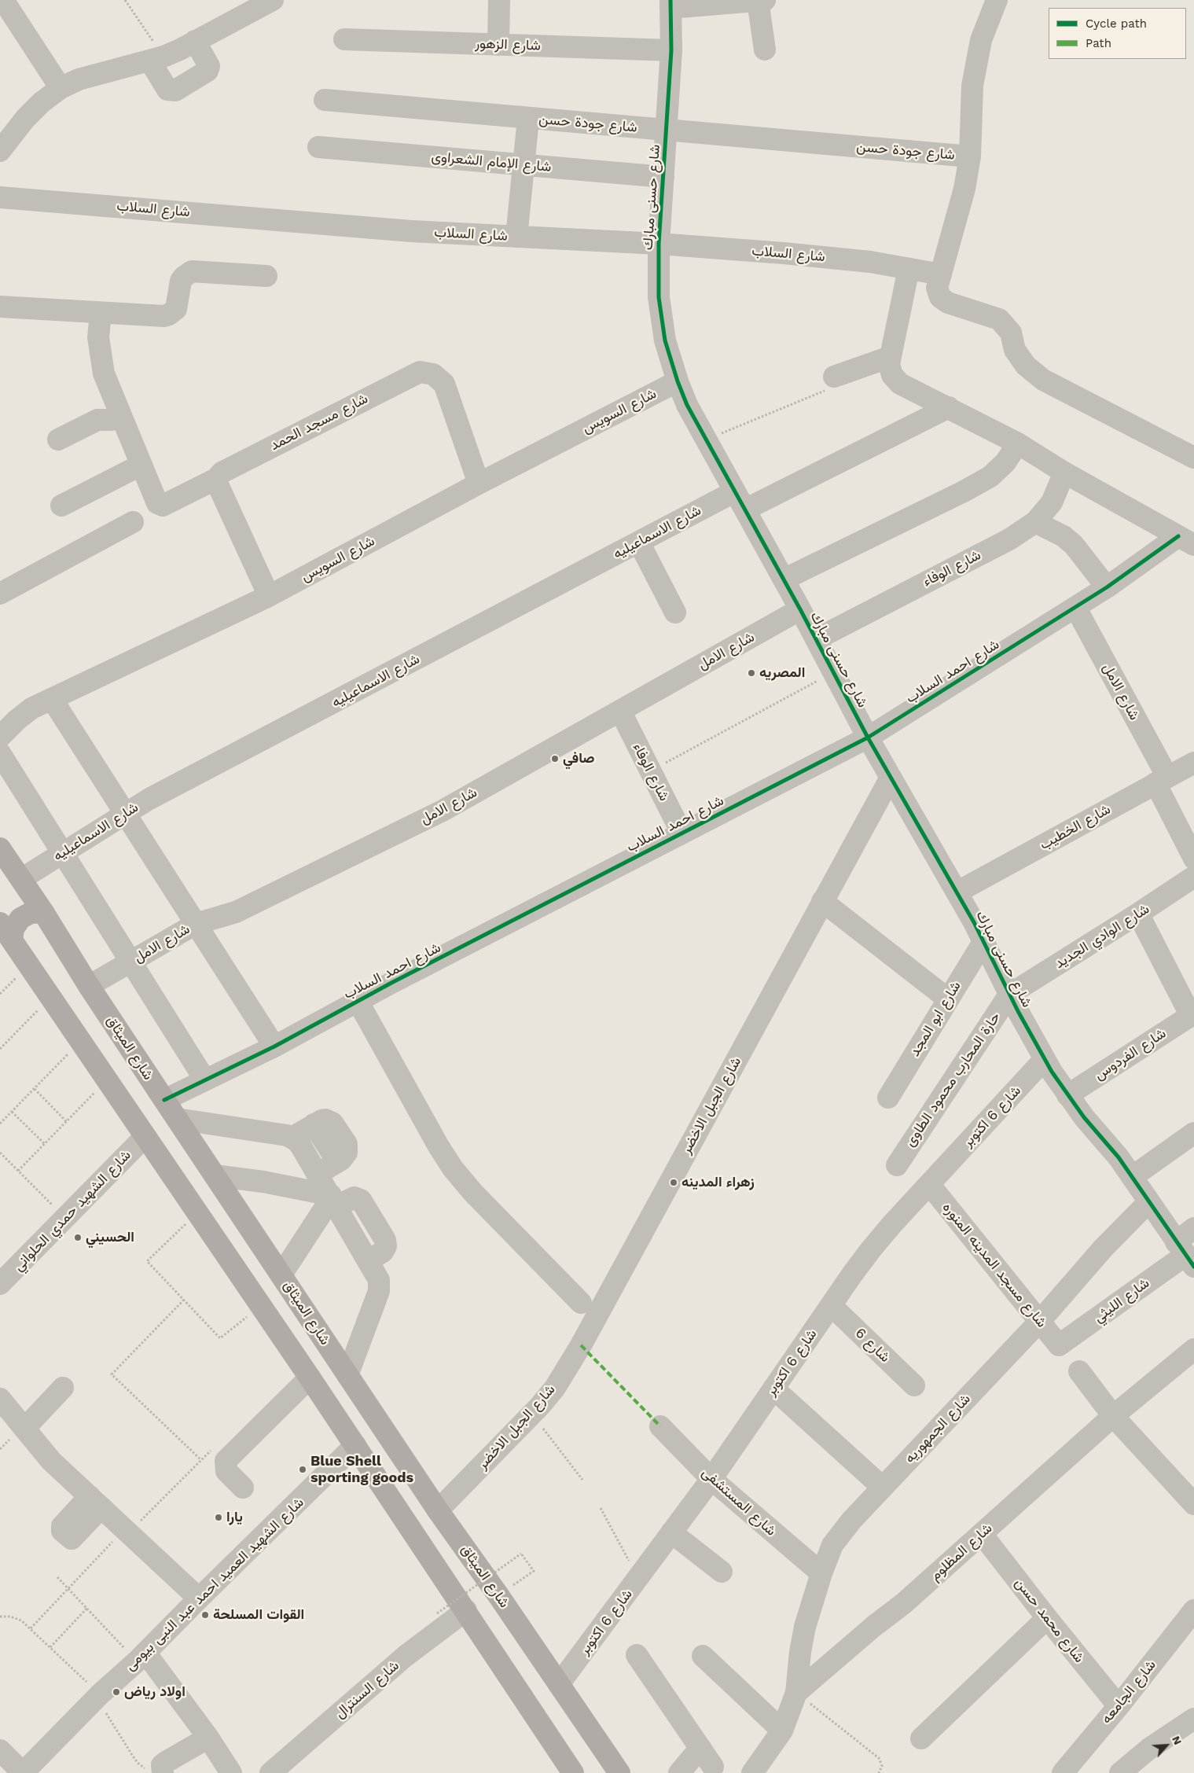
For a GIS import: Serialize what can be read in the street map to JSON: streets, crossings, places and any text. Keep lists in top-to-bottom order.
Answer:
{
  "streets": {
    "main road": ["شارع الميثاق"],
    "street": [
      "شارع الزهور",
      "شارع جودة حسن",
      "شارع الإمام الشعراوى",
      "شارع حسنى مبارك",
      "شارع السلاب",
      "شارع السويس",
      "شارع مسجد الحمد",
      "شارع الاسماعيليه",
      "شارع الوفاء",
      "شارع الامل",
      "شارع احمد السلاب",
      "شارع الخطيب",
      "شارع الوادي الجديد",
      "شارع ابو المجد",
      "شارع الفردوس",
      "حارة المحارب محمود الطاوى",
      "شارع الجبل الاخضر",
      "شارع 6 اكتوبر",
      "شارع الشهيد حمدي الحلواني",
      "شارع مسجد المدينه المنوره",
      "شارع الليثي",
      "شارع 6",
      "شارع الجمهوريه",
      "شارع المستشفى",
      "شارع المظلوم",
      "شارع الشهيد العميد احمد عبد النبى بيومى",
      "شارع محمد حسن",
      "شارع السنترال",
      "شارع الجامعه"
    ]
  },
  "crossings": [
    ["شارع الزهور", "شارع حسنى مبارك"],
    ["شارع جودة حسن", "شارع حسنى مبارك"],
    ["شارع الإمام الشعراوى", "شارع حسنى مبارك"],
    ["شارع حسنى مبارك", "شارع السلاب"],
    ["شارع حسنى مبارك", "شارع السويس"],
    ["شارع حسنى مبارك", "شارع الاسماعيليه"],
    ["شارع حسنى مبارك", "شارع الوفاء"],
    ["شارع حسنى مبارك", "شارع الامل"],
    ["شارع حسنى مبارك", "شارع احمد السلاب"],
    ["شارع حسنى مبارك", "شارع الخطيب"],
    ["شارع حسنى مبارك", "شارع الوادي الجديد"],
    ["شارع حسنى مبارك", "شارع ابو المجد"],
    ["شارع حسنى مبارك", "شارع الفردوس"],
    ["شارع حسنى مبارك", "حارة المحارب محمود الطاوى"],
    ["شارع حسنى مبارك", "شارع الجبل الاخضر"],
    ["شارع حسنى مبارك", "شارع 6 اكتوبر"],
    ["شارع حسنى مبارك", "شارع الليثي"],
    ["شارع حسنى مبارك", "شارع الجمهوريه"],
    ["شارع السويس", "شارع مسجد الحمد"],
    ["شارع الاسماعيليه", "شارع الميثاق"],
    ["شارع الوفاء", "شارع الامل"],
    ["شارع الوفاء", "شارع احمد السلاب"],
    ["شارع الامل", "شارع احمد السلاب"],
    ["شارع الامل", "شارع الخطيب"],
    ["شارع الامل", "شارع الميثاق"],
    ["شارع احمد السلاب", "شارع الميثاق"],
    ["شارع الوادي الجديد", "حارة المحارب محمود الطاوى"],
    ["شارع الميثاق", "شارع الجبل الاخضر"],
    ["شارع الميثاق", "شارع 6 اكتوبر"],
    ["شارع 6 اكتوبر", "شارع مسجد المدينه المنوره"],
    ["شارع 6 اكتوبر", "شارع 6"],
    ["شارع 6 اكتوبر", "شارع المستشفى"],
    ["شارع مسجد المدينه المنوره", "شارع الليثي"],
    ["شارع مسجد المدينه المنوره", "شارع الجمهوريه"],
    ["شارع الجمهوريه", "شارع المستشفى"],
    ["شارع الجمهوريه", "شارع المظلوم"],
    ["شارع المظلوم", "شارع محمد حسن"],
    ["شارع محمد حسن", "شارع الجامعه"]
  ],
  "places": [
    "المصريه",
    "صافي",
    "زهراء المدينه",
    "الحسيني",
    "Blue Shell sporting goods",
    "يارا",
    "القوات المسلحة",
    "اولاد رياض"
  ],
  "legend": ["Cycle path", "Path"],
  "north": "top right"
}
